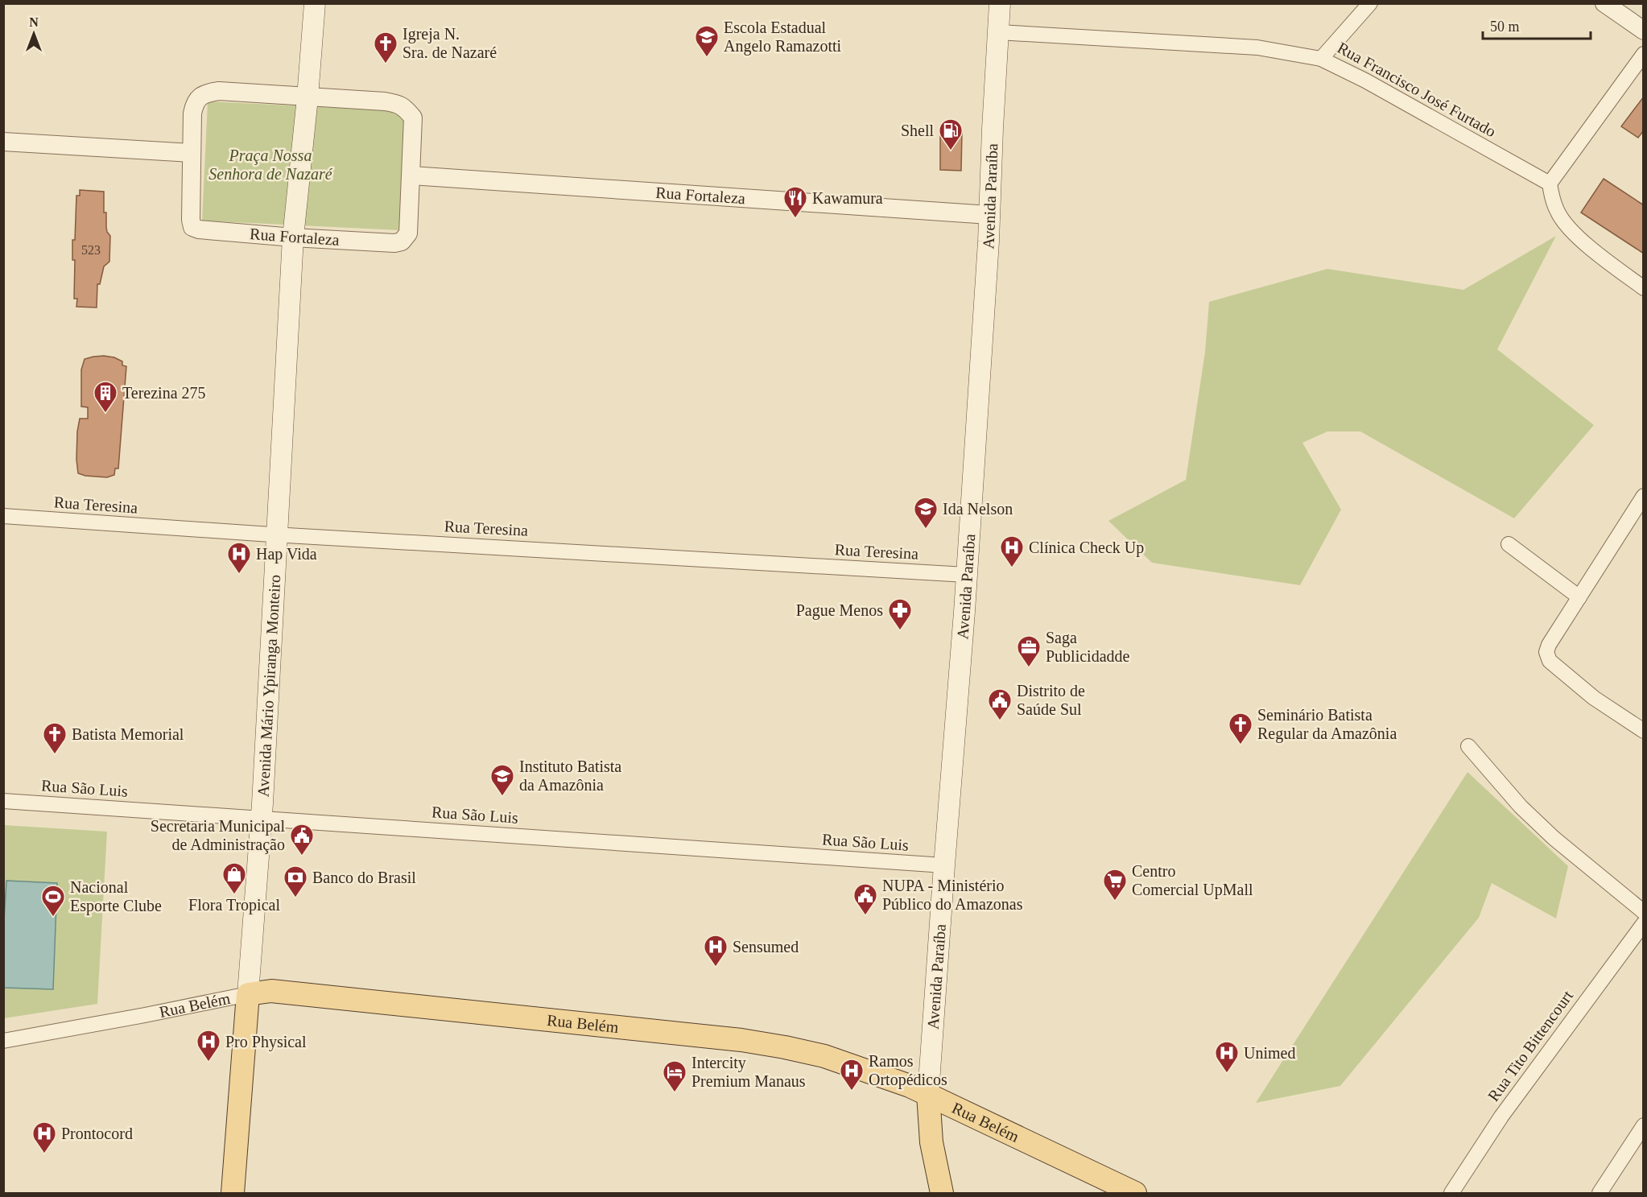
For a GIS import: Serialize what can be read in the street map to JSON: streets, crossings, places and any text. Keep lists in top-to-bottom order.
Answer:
{
  "streets": {
    "main road": ["Avenida Paraíba", "Avenida Mário Ypiranga Monteiro", "Rua Belém"],
    "street": [
      "Rua Francisco José Furtado",
      "Rua Fortaleza",
      "Rua Teresina",
      "Rua São Luis",
      "Rua Tito Bittencourt"
    ]
  },
  "crossings": [
    ["Rua Francisco José Furtado", "Avenida Paraíba"],
    ["Rua Fortaleza", "Avenida Paraíba"],
    ["Rua Fortaleza", "Avenida Mário Ypiranga Monteiro"],
    ["Avenida Paraíba", "Rua Teresina"],
    ["Avenida Paraíba", "Rua São Luis"],
    ["Avenida Paraíba", "Rua Belém"],
    ["Rua Teresina", "Avenida Mário Ypiranga Monteiro"],
    ["Avenida Mário Ypiranga Monteiro", "Rua São Luis"],
    ["Avenida Mário Ypiranga Monteiro", "Rua Belém"]
  ],
  "parks": ["Praça Nossa Senhora de Nazaré"],
  "places": {
    "school or university": ["Escola Estadual Angelo Ramazotti", "Ida Nelson", "Instituto Batista da Amazônia"],
    "church": ["Igreja N. Sra. de Nazaré", "Seminário Batista Regular da Amazônia", "Batista Memorial"],
    "fuel station": ["Shell"],
    "restaurant": ["Kawamura"],
    "building": ["Terezina 275"],
    "hospital": [
      "Clínica Check Up",
      "Hap Vida",
      "Sensumed",
      "Pro Physical",
      "Unimed",
      "Ramos Ortopédicos",
      "Prontocord"
    ],
    "pharmacy": ["Pague Menos"],
    "office": ["Saga Publicidadde"],
    "public building": ["Distrito de Saúde Sul", "Secretaria Municipal de Administração", "NUPA - Ministério Público do Amazonas"],
    "shop": ["Flora Tropical"],
    "bank": ["Banco do Brasil"],
    "supermarket": ["Centro Comercial UpMall"],
    "sports": ["Nacional Esporte Clube"],
    "hotel": ["Intercity Premium Manaus"]
  },
  "house_numbers": ["523"],
  "scale_bar": "50 m",
  "north": "top"
}
